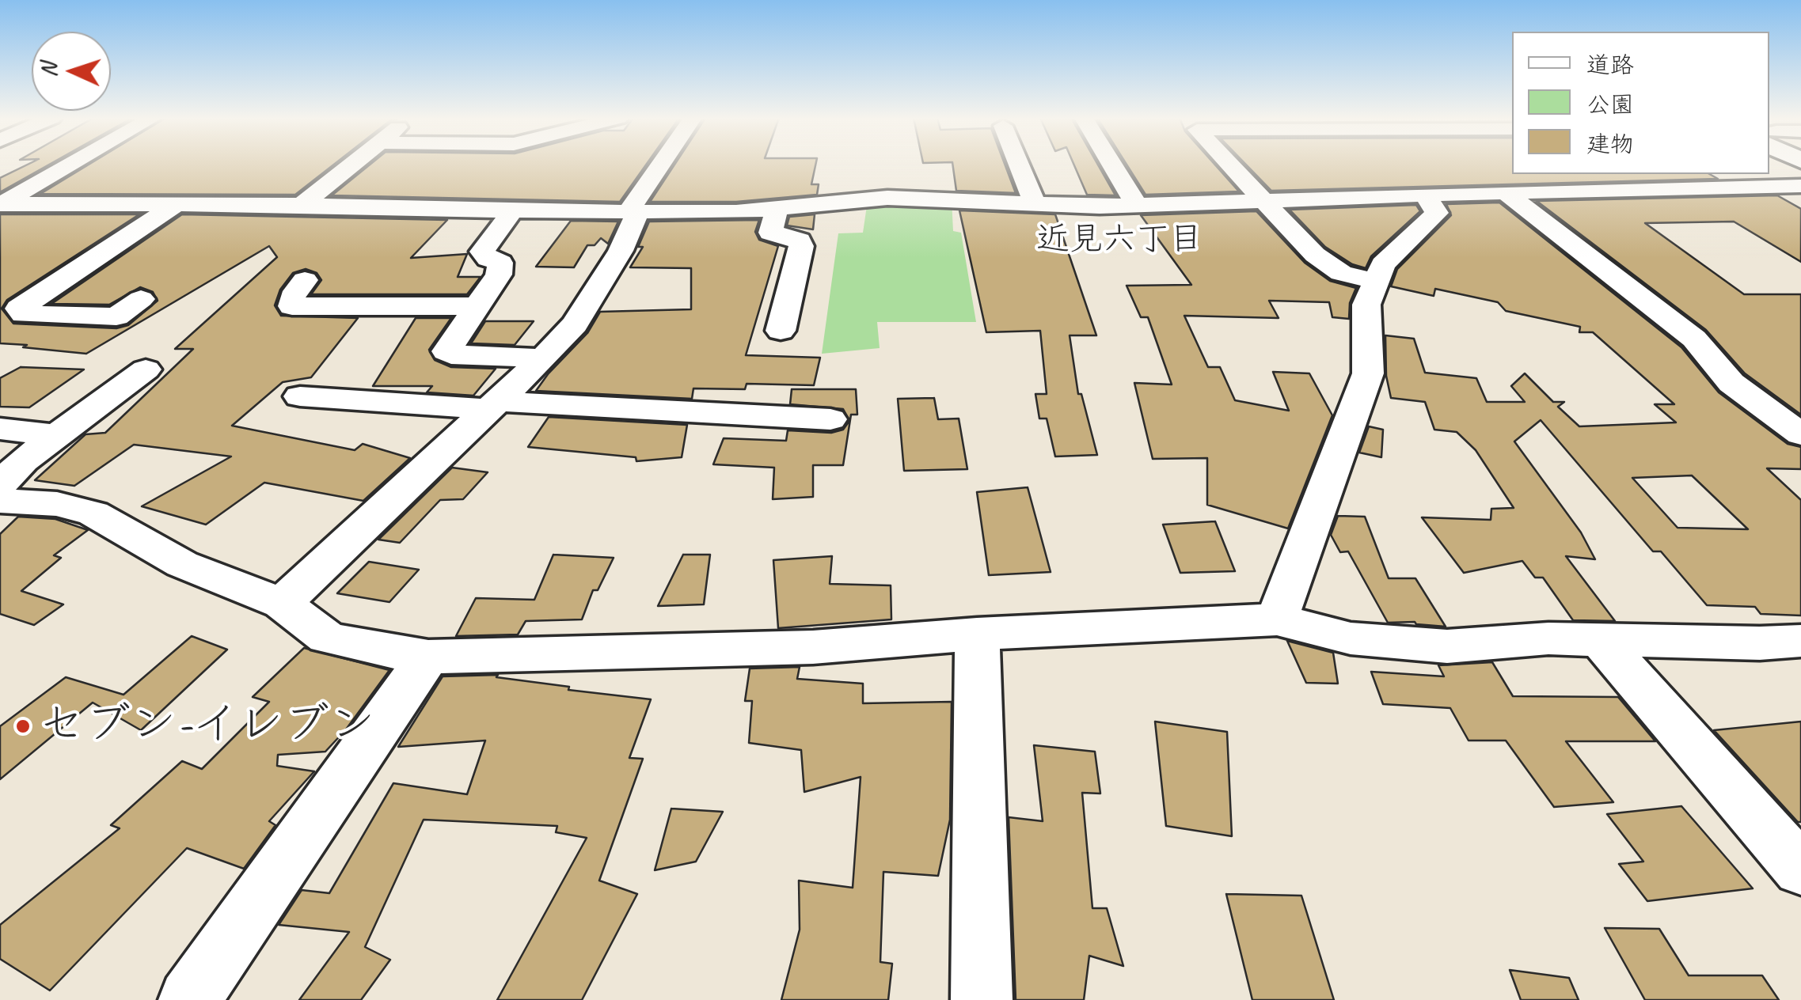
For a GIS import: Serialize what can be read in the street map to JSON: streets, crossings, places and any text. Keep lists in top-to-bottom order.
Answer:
{
  "districts": ["近見六丁目"],
  "places": ["セブン-イレブン"],
  "legend": ["道路", "公園", "建物"],
  "north": "left"
}
